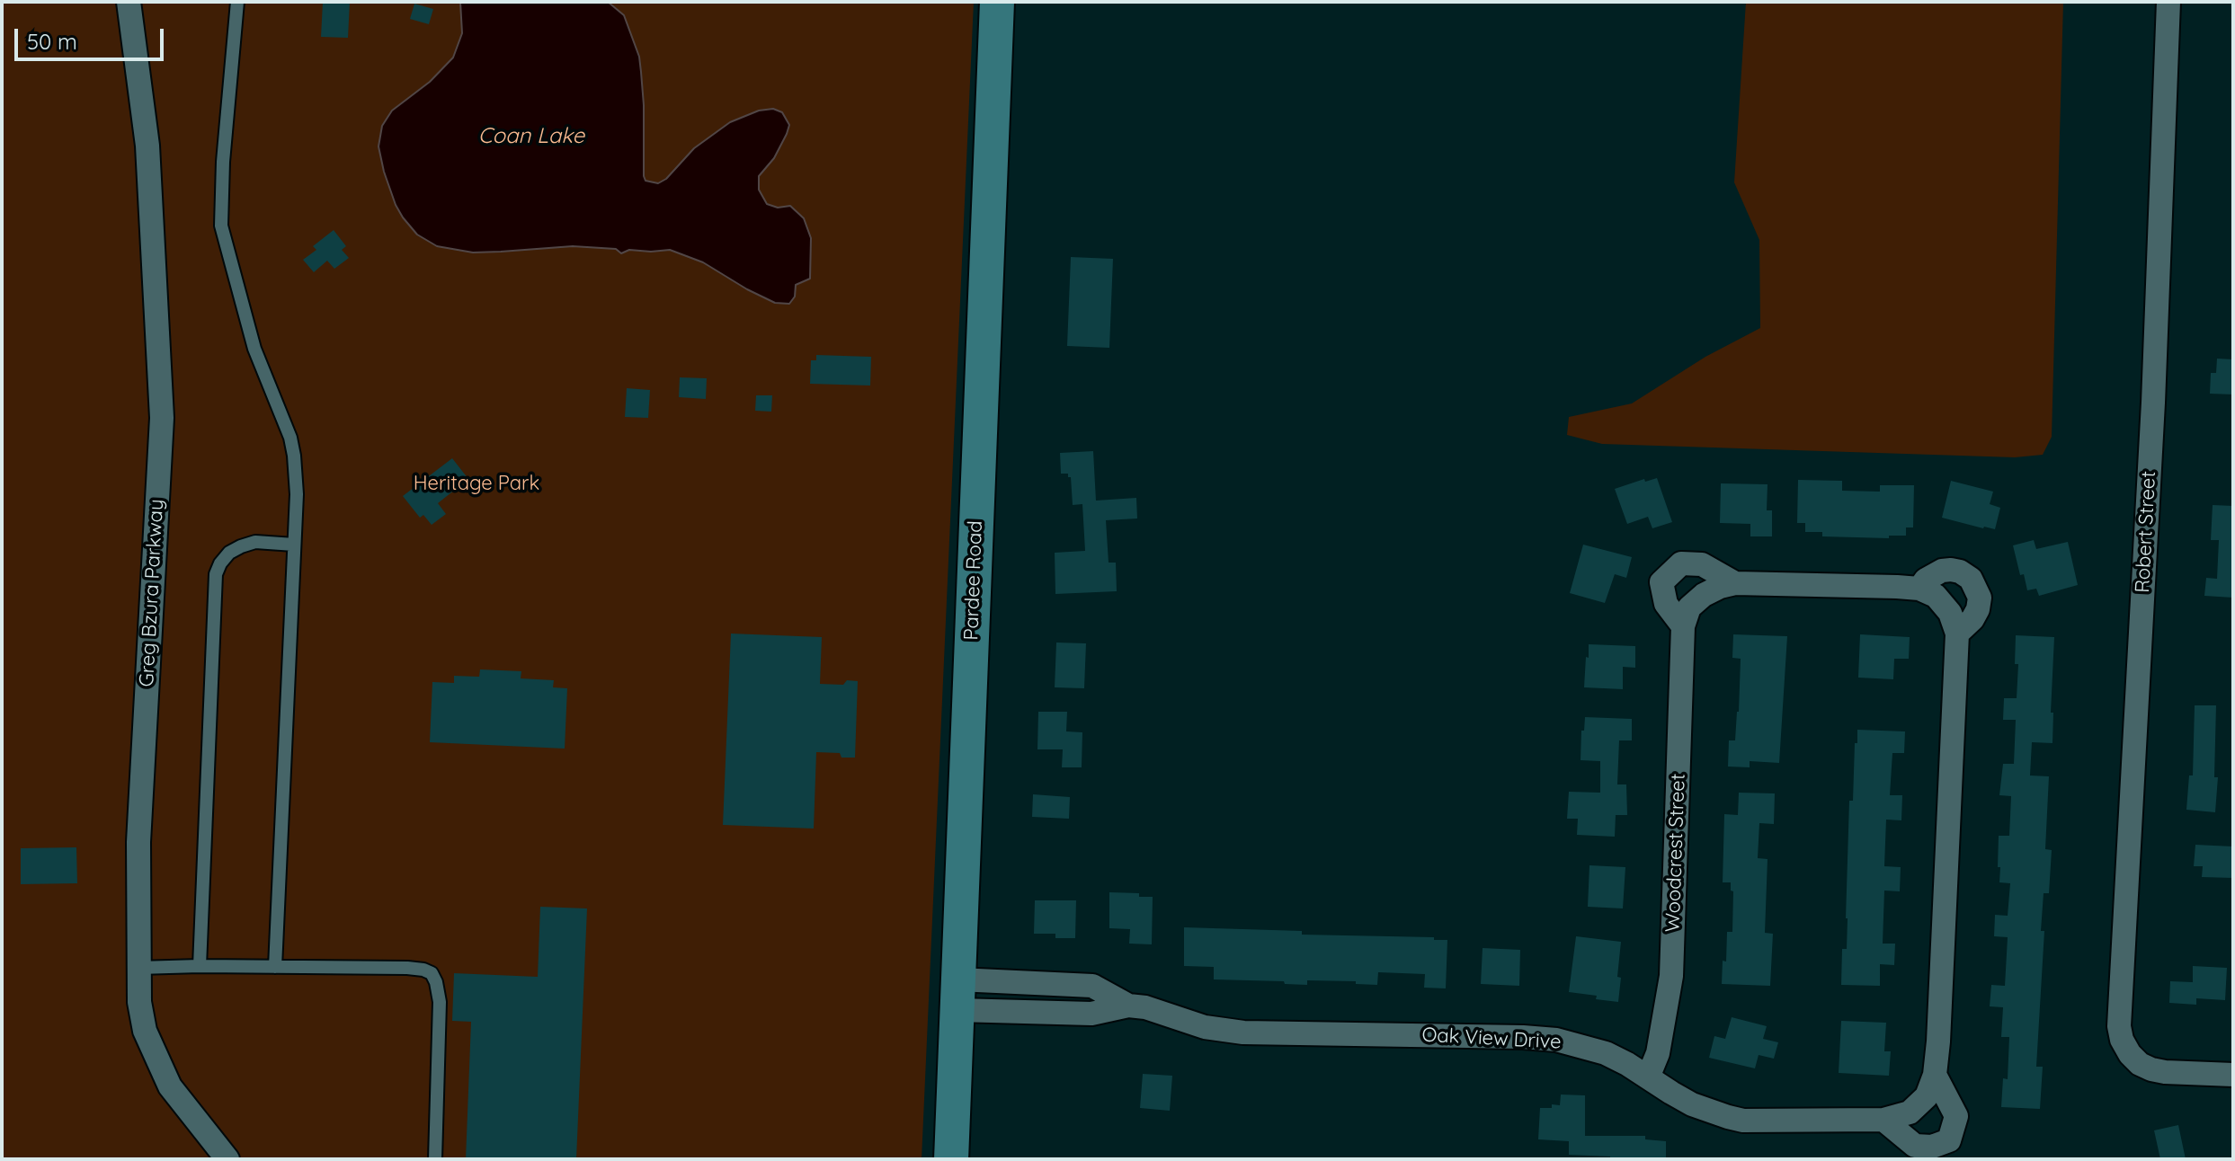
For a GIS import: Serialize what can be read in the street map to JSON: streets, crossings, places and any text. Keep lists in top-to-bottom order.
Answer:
{
  "streets": {
    "main road": ["Pardee Road"],
    "street": [
      "Robert Street",
      "Greg Bzura Parkway",
      "Woodcrest Street",
      "Oak View Drive"
    ]
  },
  "crossings": [
    ["Pardee Road", "Oak View Drive"],
    ["Woodcrest Street", "Oak View Drive"]
  ],
  "water": ["Coan Lake"],
  "parks": ["Heritage Park"],
  "scale_bar": "50 m"
}
